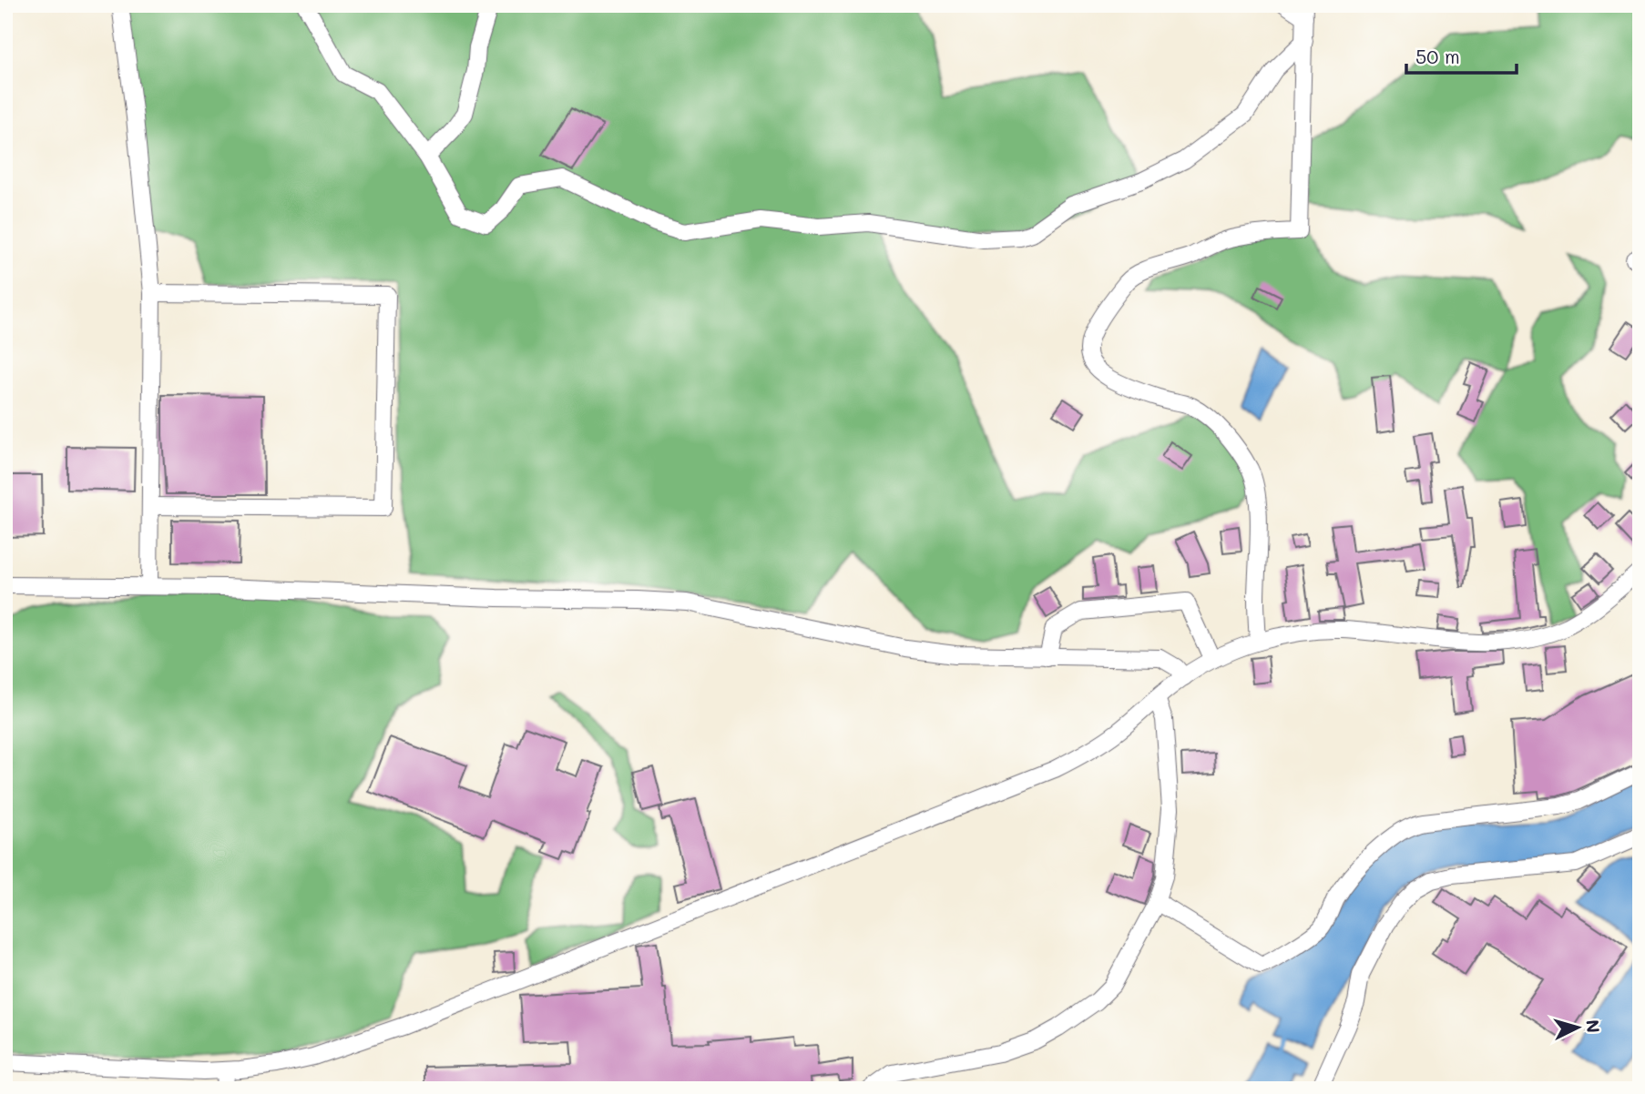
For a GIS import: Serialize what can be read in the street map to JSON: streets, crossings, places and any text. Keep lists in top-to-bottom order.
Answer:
{
  "scale_bar": "50 m",
  "north": "right"
}
